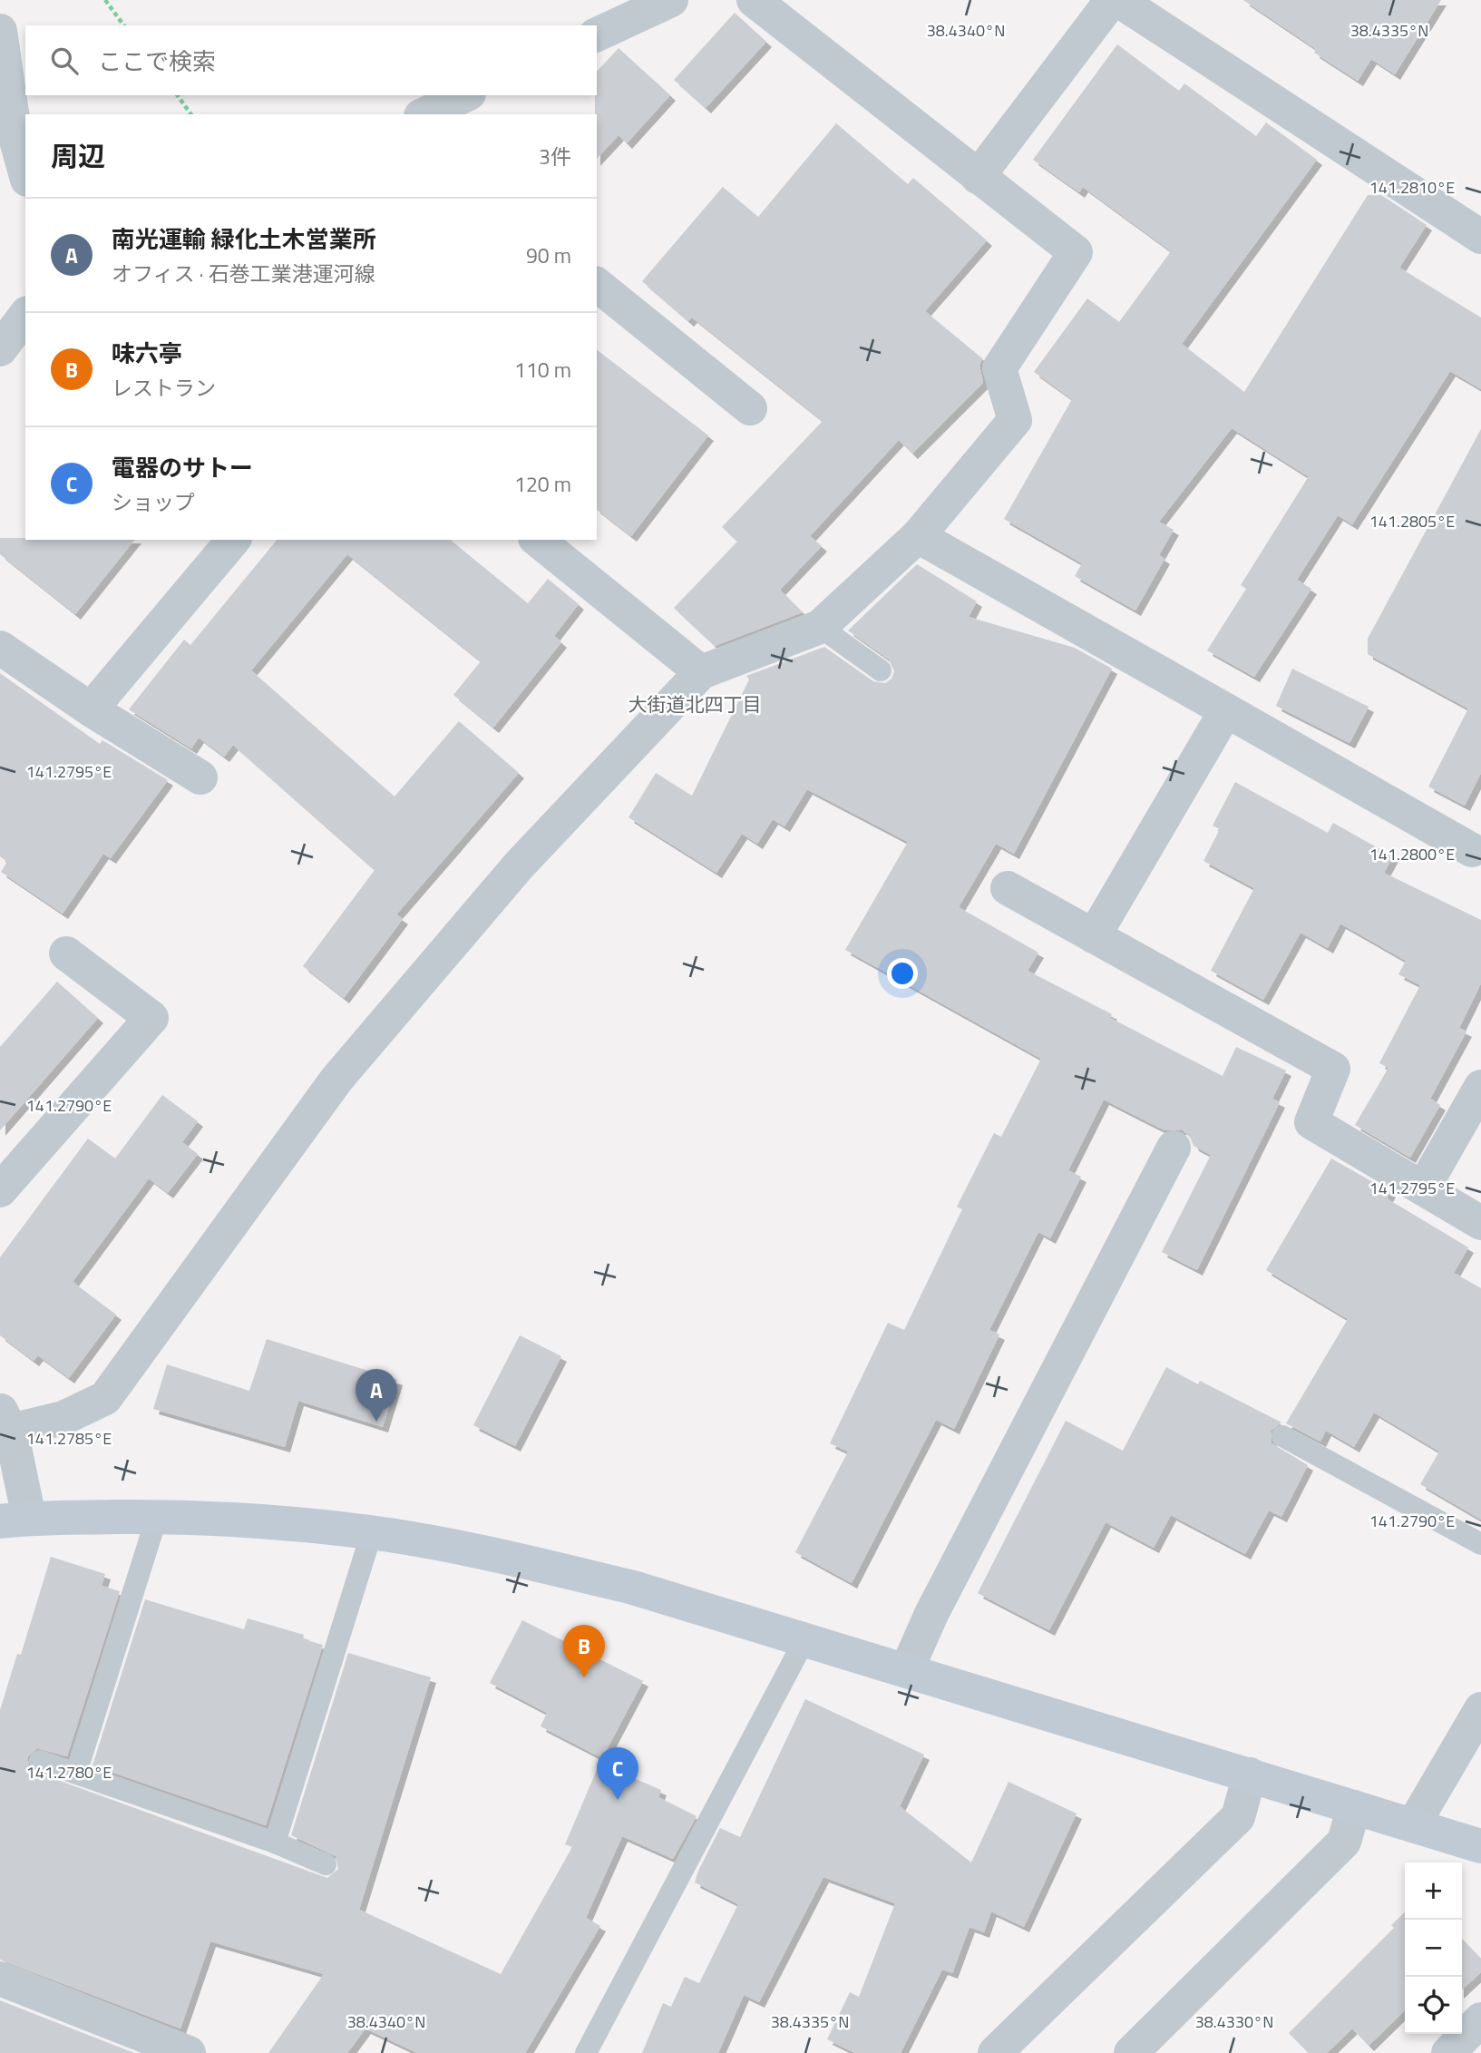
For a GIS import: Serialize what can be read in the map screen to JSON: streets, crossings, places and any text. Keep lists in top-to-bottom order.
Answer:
{
  "districts": ["大街道北四丁目"],
  "page": {
    "search": "ここで検索",
    "heading": ["周辺", "3件"],
    "list": [
      {
        "mark": "A",
        "name": "南光運輸 緑化土木営業所",
        "note": "オフィス · 石巻工業港運河線",
        "value": "90 m"
      },
      {
        "mark": "B",
        "name": "味六亭",
        "note": "レストラン",
        "value": "110 m"
      },
      {
        "mark": "C",
        "name": "電器のサトー",
        "note": "ショップ",
        "value": "120 m"
      }
    ],
    "pins": ["A", "B", "C"],
    "map_buttons": ["+", "−"]
  },
  "coordinates": [
    "38.4340°N",
    "38.4335°N",
    "141.2810°E",
    "141.2805°E",
    "141.2795°E",
    "141.2800°E",
    "141.2790°E",
    "141.2785°E",
    "141.2780°E",
    "38.4330°N"
  ]
}
